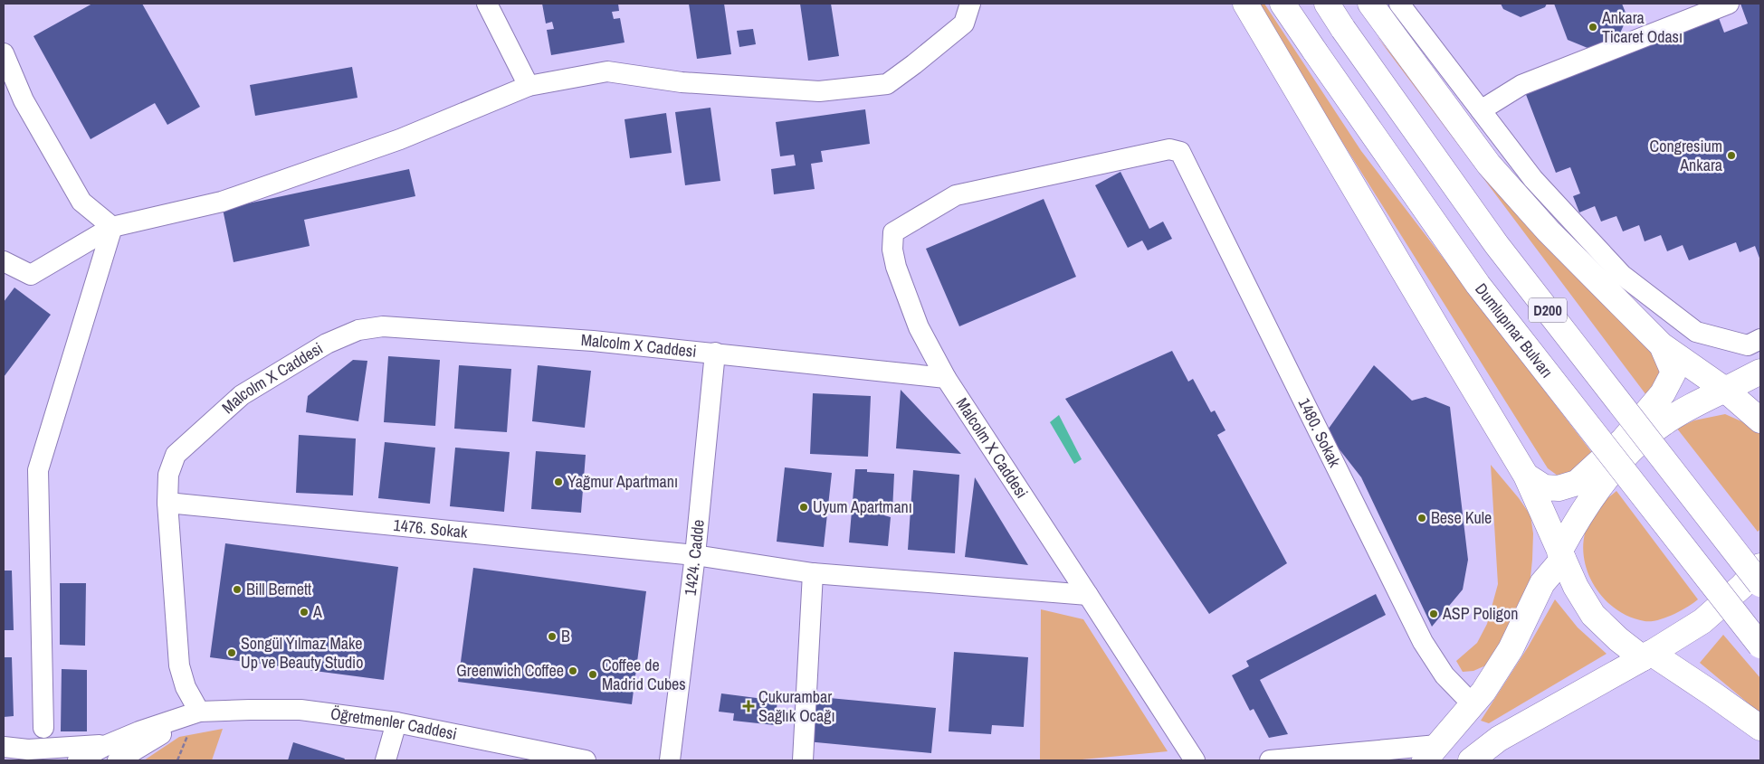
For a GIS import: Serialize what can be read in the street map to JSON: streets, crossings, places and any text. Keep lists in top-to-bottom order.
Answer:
{
  "streets": {
    "main road": ["D200", "Dumlupınar Bulvarı"],
    "street": [
      "Malcolm X Caddesi",
      "1480. Sokak",
      "1476. Sokak",
      "1424. Cadde",
      "Öğretmenler Caddesi"
    ]
  },
  "crossings": [
    ["Malcolm X Caddesi", "1480. Sokak"],
    ["Malcolm X Caddesi", "1476. Sokak"],
    ["Malcolm X Caddesi", "1424. Cadde"],
    ["Malcolm X Caddesi", "Öğretmenler Caddesi"],
    ["1476. Sokak", "1424. Cadde"]
  ],
  "places": {
    "other": [
      "Ankara Ticaret Odası",
      "Congresium Ankara",
      "Yağmur Apartmanı",
      "Uyum Apartmanı",
      "Bese Kule",
      "Bill Bernett",
      "A",
      "ASP Poligon",
      "B",
      "Songül Yılmaz Make Up ve Beauty Studio",
      "Greenwich Coffee",
      "Coffee de Madrid Cubes"
    ],
    "health": ["Çukurambar Sağlık Ocağı"]
  }
}
